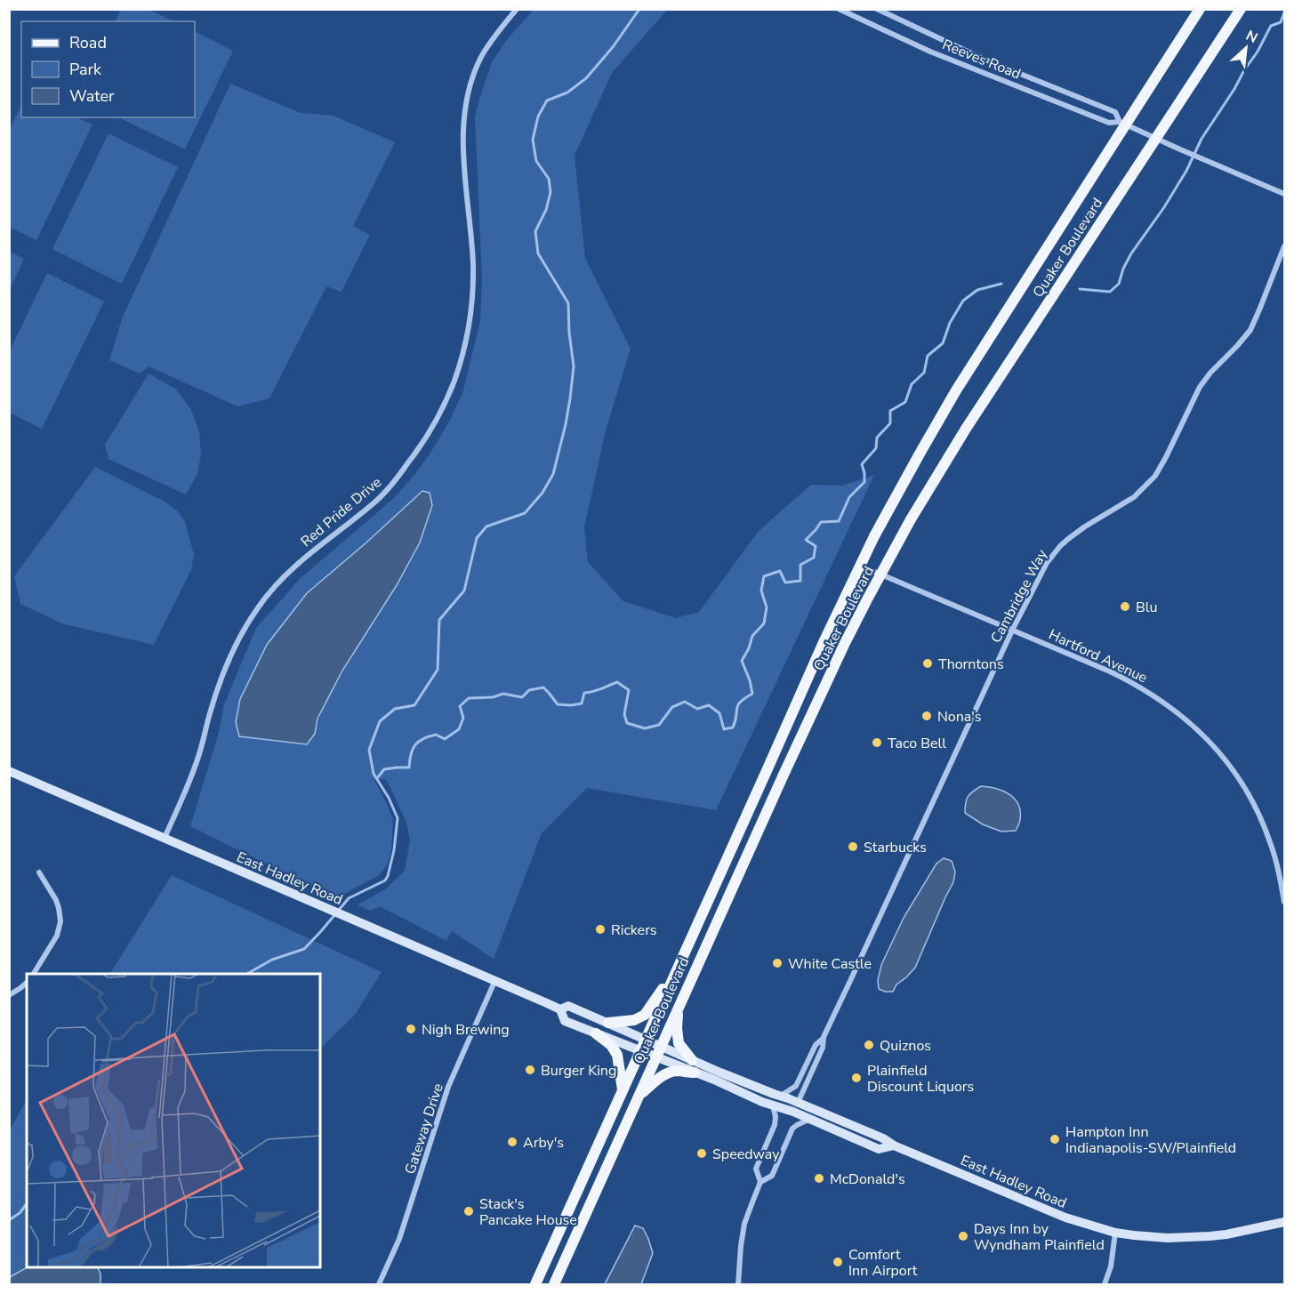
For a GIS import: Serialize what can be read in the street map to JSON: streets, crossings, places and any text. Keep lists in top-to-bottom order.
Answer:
{
  "streets": {
    "main road": ["Quaker Boulevard"],
    "street": [
      "Reeves Road",
      "Red Pride Drive",
      "Cambridge Way",
      "Hartford Avenue",
      "East Hadley Road",
      "Gateway Drive"
    ]
  },
  "crossings": [
    ["Reeves Road", "Quaker Boulevard"],
    ["Quaker Boulevard", "Hartford Avenue"],
    ["Quaker Boulevard", "East Hadley Road"],
    ["Red Pride Drive", "East Hadley Road"],
    ["Cambridge Way", "Hartford Avenue"],
    ["Cambridge Way", "East Hadley Road"],
    ["East Hadley Road", "Gateway Drive"]
  ],
  "places": [
    "Blu",
    "Thorntons",
    "Nona's",
    "Taco Bell",
    "Starbucks",
    "Rickers",
    "White Castle",
    "Nigh Brewing",
    "Quiznos",
    "Burger King",
    "Plainfield Discount Liquors",
    "Hampton Inn Indianapolis-SW/Plainfield",
    "Arby's",
    "Speedway",
    "McDonald's",
    "Stack's Pancake House",
    "Days Inn by Wyndham Plainfield",
    "Comfort Inn Airport"
  ],
  "legend": ["Road", "Park", "Water"],
  "north": "top right"
}
